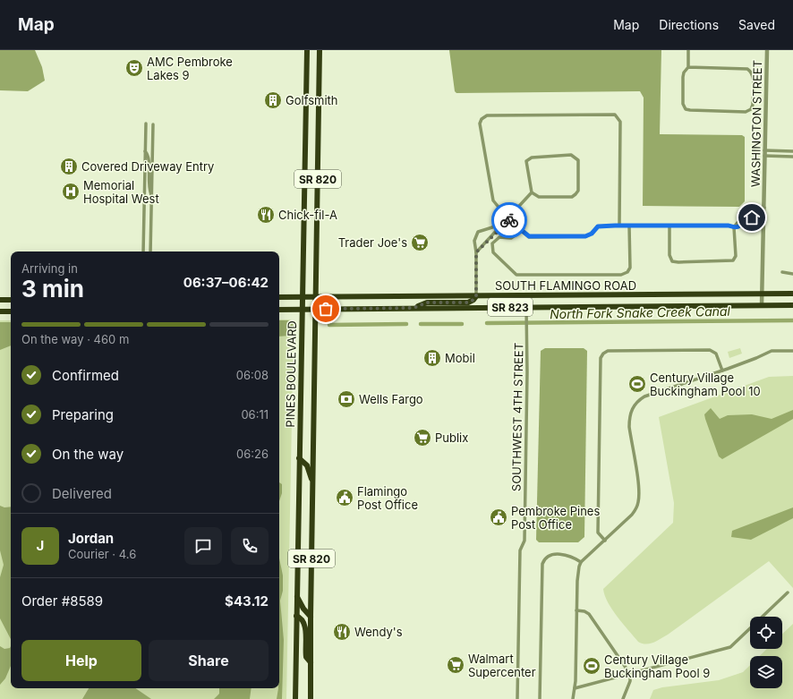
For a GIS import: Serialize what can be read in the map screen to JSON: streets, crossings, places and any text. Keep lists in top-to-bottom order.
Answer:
{
  "streets": {
    "highway": [
      "SR 820",
      "SOUTH FLAMINGO ROAD",
      "SR 823",
      "PINES BOULEVARD"
    ],
    "street": ["WASHINGTON STREET", "SOUTHWEST 4TH STREET"]
  },
  "crossings": [
    ["WASHINGTON STREET", "SOUTH FLAMINGO ROAD"],
    ["SOUTH FLAMINGO ROAD", "SR 823"],
    ["SOUTH FLAMINGO ROAD", "PINES BOULEVARD"],
    ["SOUTH FLAMINGO ROAD", "SOUTHWEST 4TH STREET"],
    ["SR 823", "PINES BOULEVARD"]
  ],
  "water": ["North Fork Snake Creek Canal"],
  "places": {
    "theatre": ["AMC Pembroke Lakes 9"],
    "building": ["Golfsmith", "Covered Driveway Entry", "Mobil"],
    "hospital": ["Memorial Hospital West"],
    "restaurant": ["Chick-fil-A", "Wendy's"],
    "supermarket": ["Trader Joe's", "Publix", "Walmart Supercenter"],
    "sports": ["Century Village Buckingham Pool 10", "Century Village Buckingham Pool 9"],
    "bank": ["Wells Fargo"],
    "public building": ["Flamingo Post Office", "Pembroke Pines Post Office"]
  },
  "page": {
    "header": "Map",
    "nav": ["Map", "Directions", "Saved"],
    "heading": ["3 min", "Arriving in", "06:37–06:42"],
    "panel": [
      "Jordan",
      "Courier · 4.6",
      "Order #8589",
      "$43.12"
    ],
    "bar": "On the way · 460 m",
    "list": [
      ["Confirmed", "06:08"],
      ["Preparing", "06:11"],
      ["On the way", "06:26"],
      "Delivered"
    ],
    "round": "J",
    "buttons": ["Help", "Share"]
  }
}
